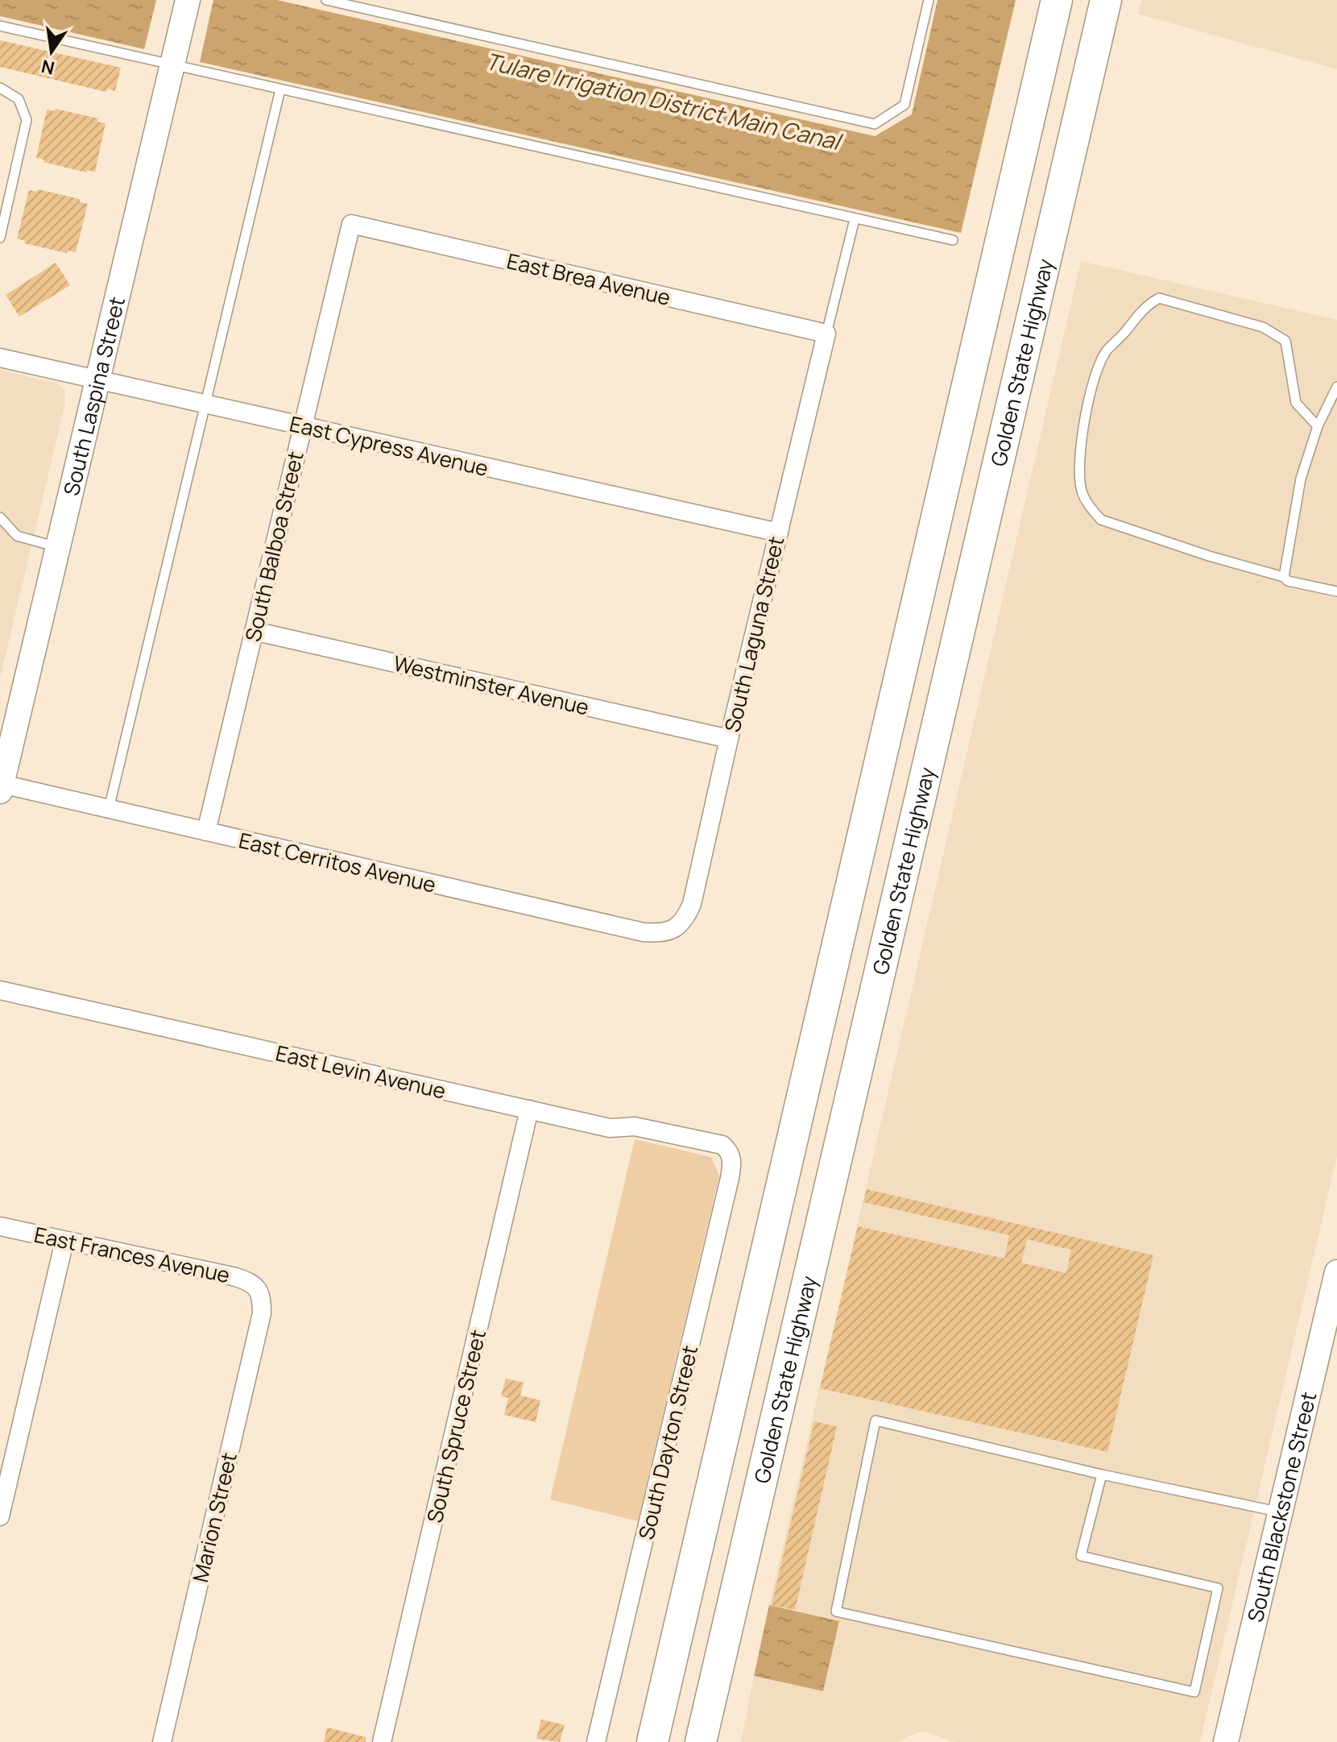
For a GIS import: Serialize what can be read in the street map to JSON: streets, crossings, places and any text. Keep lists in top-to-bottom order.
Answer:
{
  "streets": {
    "highway": ["Golden State Highway"],
    "street": [
      "East Brea Avenue",
      "South Laspina Street",
      "East Cypress Avenue",
      "South Balboa Street",
      "South Laguna Street",
      "Westminster Avenue",
      "East Cerritos Avenue",
      "East Levin Avenue",
      "East Frances Avenue",
      "South Spruce Street",
      "South Dayton Street",
      "South Blackstone Street",
      "Marion Street"
    ]
  },
  "crossings": [
    ["East Brea Avenue", "South Balboa Street"],
    ["East Brea Avenue", "South Laguna Street"],
    ["South Laspina Street", "East Cypress Avenue"],
    ["South Laspina Street", "East Cerritos Avenue"],
    ["East Cypress Avenue", "South Balboa Street"],
    ["East Cypress Avenue", "South Laguna Street"],
    ["South Balboa Street", "Westminster Avenue"],
    ["South Balboa Street", "East Cerritos Avenue"],
    ["South Laguna Street", "Westminster Avenue"],
    ["South Laguna Street", "East Cerritos Avenue"],
    ["East Levin Avenue", "South Spruce Street"],
    ["East Levin Avenue", "South Dayton Street"],
    ["East Frances Avenue", "Marion Street"]
  ],
  "water": ["Tulare Irrigation District Main Canal"],
  "north": "bottom"
}
